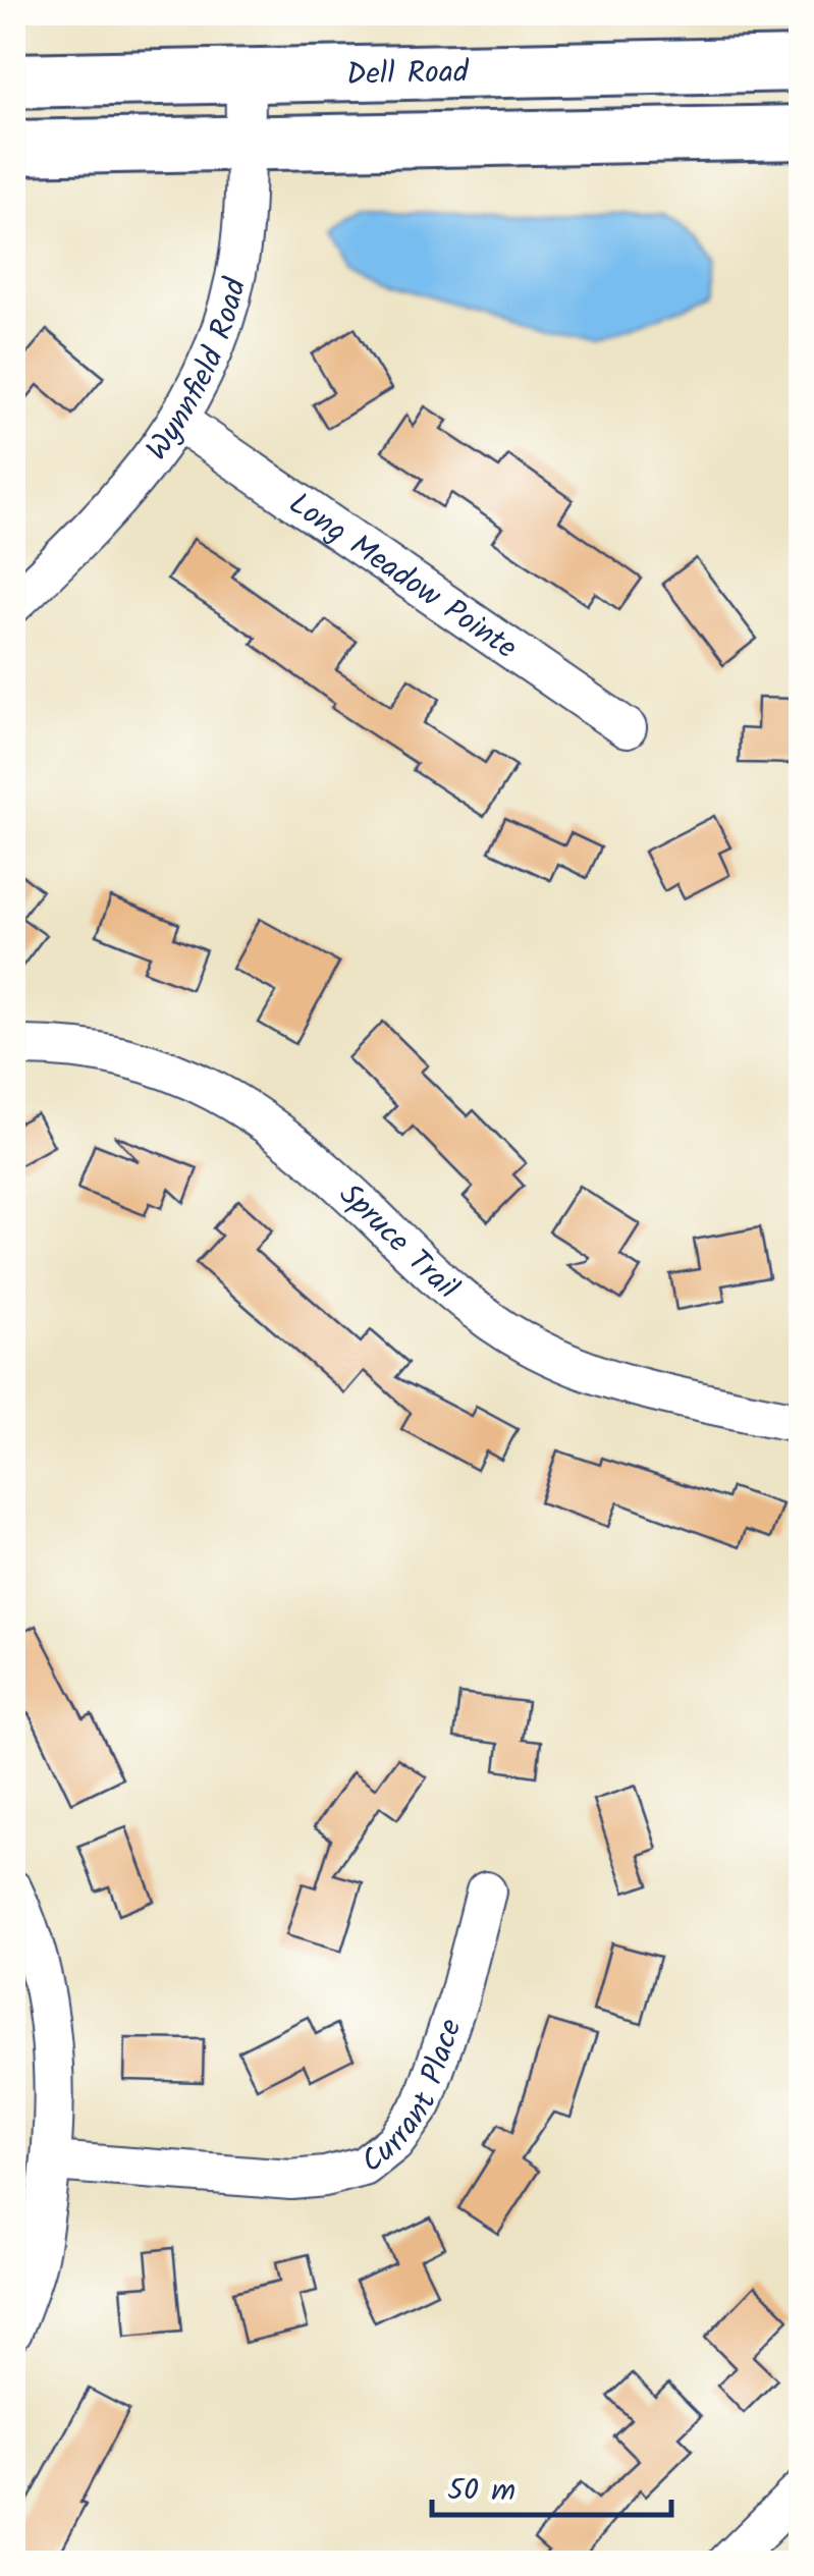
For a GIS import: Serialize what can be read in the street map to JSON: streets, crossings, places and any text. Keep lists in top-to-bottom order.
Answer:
{
  "streets": {
    "main road": ["Dell Road"],
    "street": [
      "Wynnfield Road",
      "Long Meadow Pointe",
      "Spruce Trail",
      "Currant Place"
    ]
  },
  "crossings": [
    ["Dell Road", "Wynnfield Road"],
    ["Wynnfield Road", "Long Meadow Pointe"]
  ],
  "scale_bar": "50 m"
}
